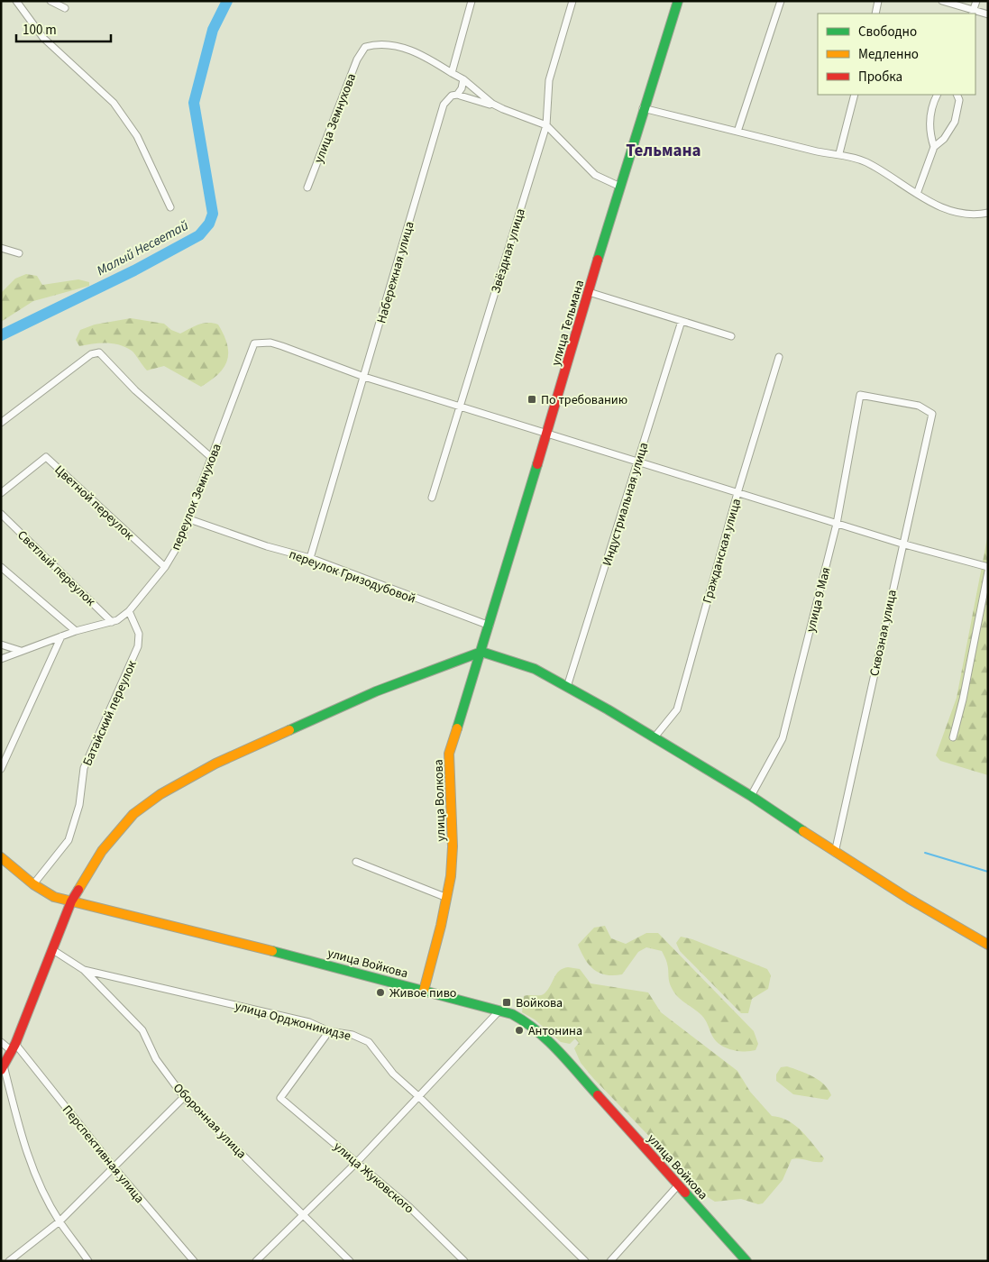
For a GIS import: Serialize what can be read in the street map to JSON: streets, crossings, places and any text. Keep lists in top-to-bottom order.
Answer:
{
  "streets": {
    "street": [
      "улица Земнухова",
      "Звёздная улица",
      "Набережная улица",
      "улица Тельмана",
      "переулок Земнухова",
      "Цветной переулок",
      "Индустриальная улица",
      "Гражданская улица",
      "Светлый переулок",
      "переулок Гризодубовой",
      "улица 9 Мая",
      "Сквозная улица",
      "Батайский переулок",
      "улица Волкова",
      "улица Войкова",
      "улица Орджоникидзе",
      "Оборонная улица",
      "Перспективная улица",
      "улица Жуковского"
    ]
  },
  "crossings": [
    ["Набережная улица", "переулок Земнухова"],
    ["Набережная улица", "переулок Гризодубовой"],
    ["улица Тельмана", "переулок Гризодубовой"],
    ["улица Тельмана", "улица Волкова"],
    ["переулок Земнухова", "Цветной переулок"],
    ["переулок Земнухова", "Светлый переулок"],
    ["переулок Земнухова", "переулок Гризодубовой"],
    ["переулок Земнухова", "Батайский переулок"],
    ["улица 9 Мая", "Сквозная улица"],
    ["Батайский переулок", "улица Войкова"],
    ["улица Волкова", "улица Войкова"],
    ["улица Орджоникидзе", "Оборонная улица"],
    ["улица Орджоникидзе", "улица Жуковского"]
  ],
  "districts": ["Тельмана"],
  "water": ["Малый Несветай"],
  "places": {
    "transit": ["По требованию", "Войкова"],
    "other": ["Живое пиво", "Антонина"]
  },
  "legend": ["Свободно", "Медленно", "Пробка"],
  "scale_bar": "100 m"
}
